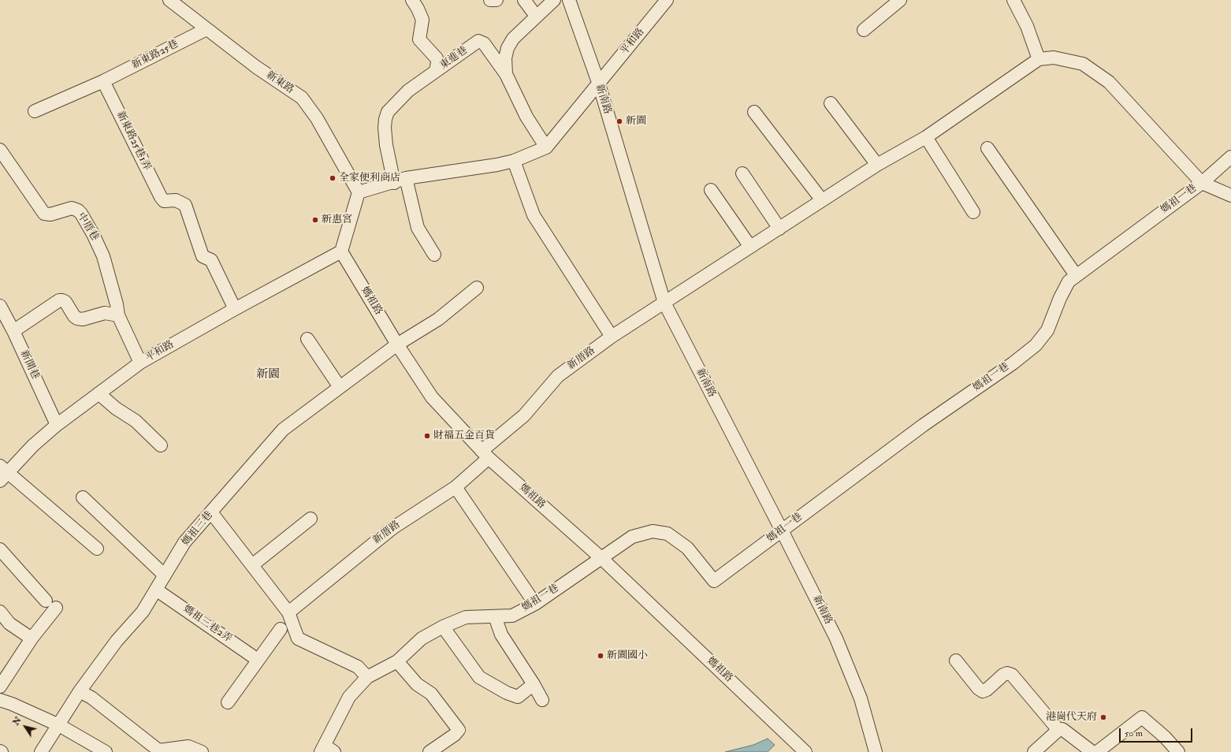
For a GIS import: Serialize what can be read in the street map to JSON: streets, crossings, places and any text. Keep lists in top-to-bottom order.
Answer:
{
  "streets": {
    "street": [
      "平和路",
      "新東路25巷",
      "東進巷",
      "新東路",
      "新南路",
      "新東路25巷1弄",
      "媽祖一巷",
      "中厝巷",
      "媽祖路",
      "新厝路",
      "新開巷",
      "媽祖三巷",
      "媽祖三巷2弄"
    ]
  },
  "crossings": [
    ["平和路", "東進巷"],
    ["平和路", "新南路"],
    ["平和路", "新東路25巷1弄"],
    ["平和路", "中厝巷"],
    ["平和路", "媽祖路"],
    ["平和路", "新開巷"],
    ["新東路25巷", "新東路"],
    ["新東路25巷", "新東路25巷1弄"],
    ["新南路", "媽祖一巷"],
    ["新南路", "新厝路"],
    ["媽祖一巷", "媽祖路"],
    ["媽祖路", "新厝路"],
    ["媽祖路", "媽祖三巷"],
    ["媽祖三巷", "媽祖三巷2弄"]
  ],
  "districts": ["新園"],
  "places": [
    "新園",
    "全家便利商店",
    "新惠宮",
    "財福五金百貨",
    "新園國小",
    "港崗代天府"
  ],
  "scale_bar": "50 m",
  "north": "top left"
}
